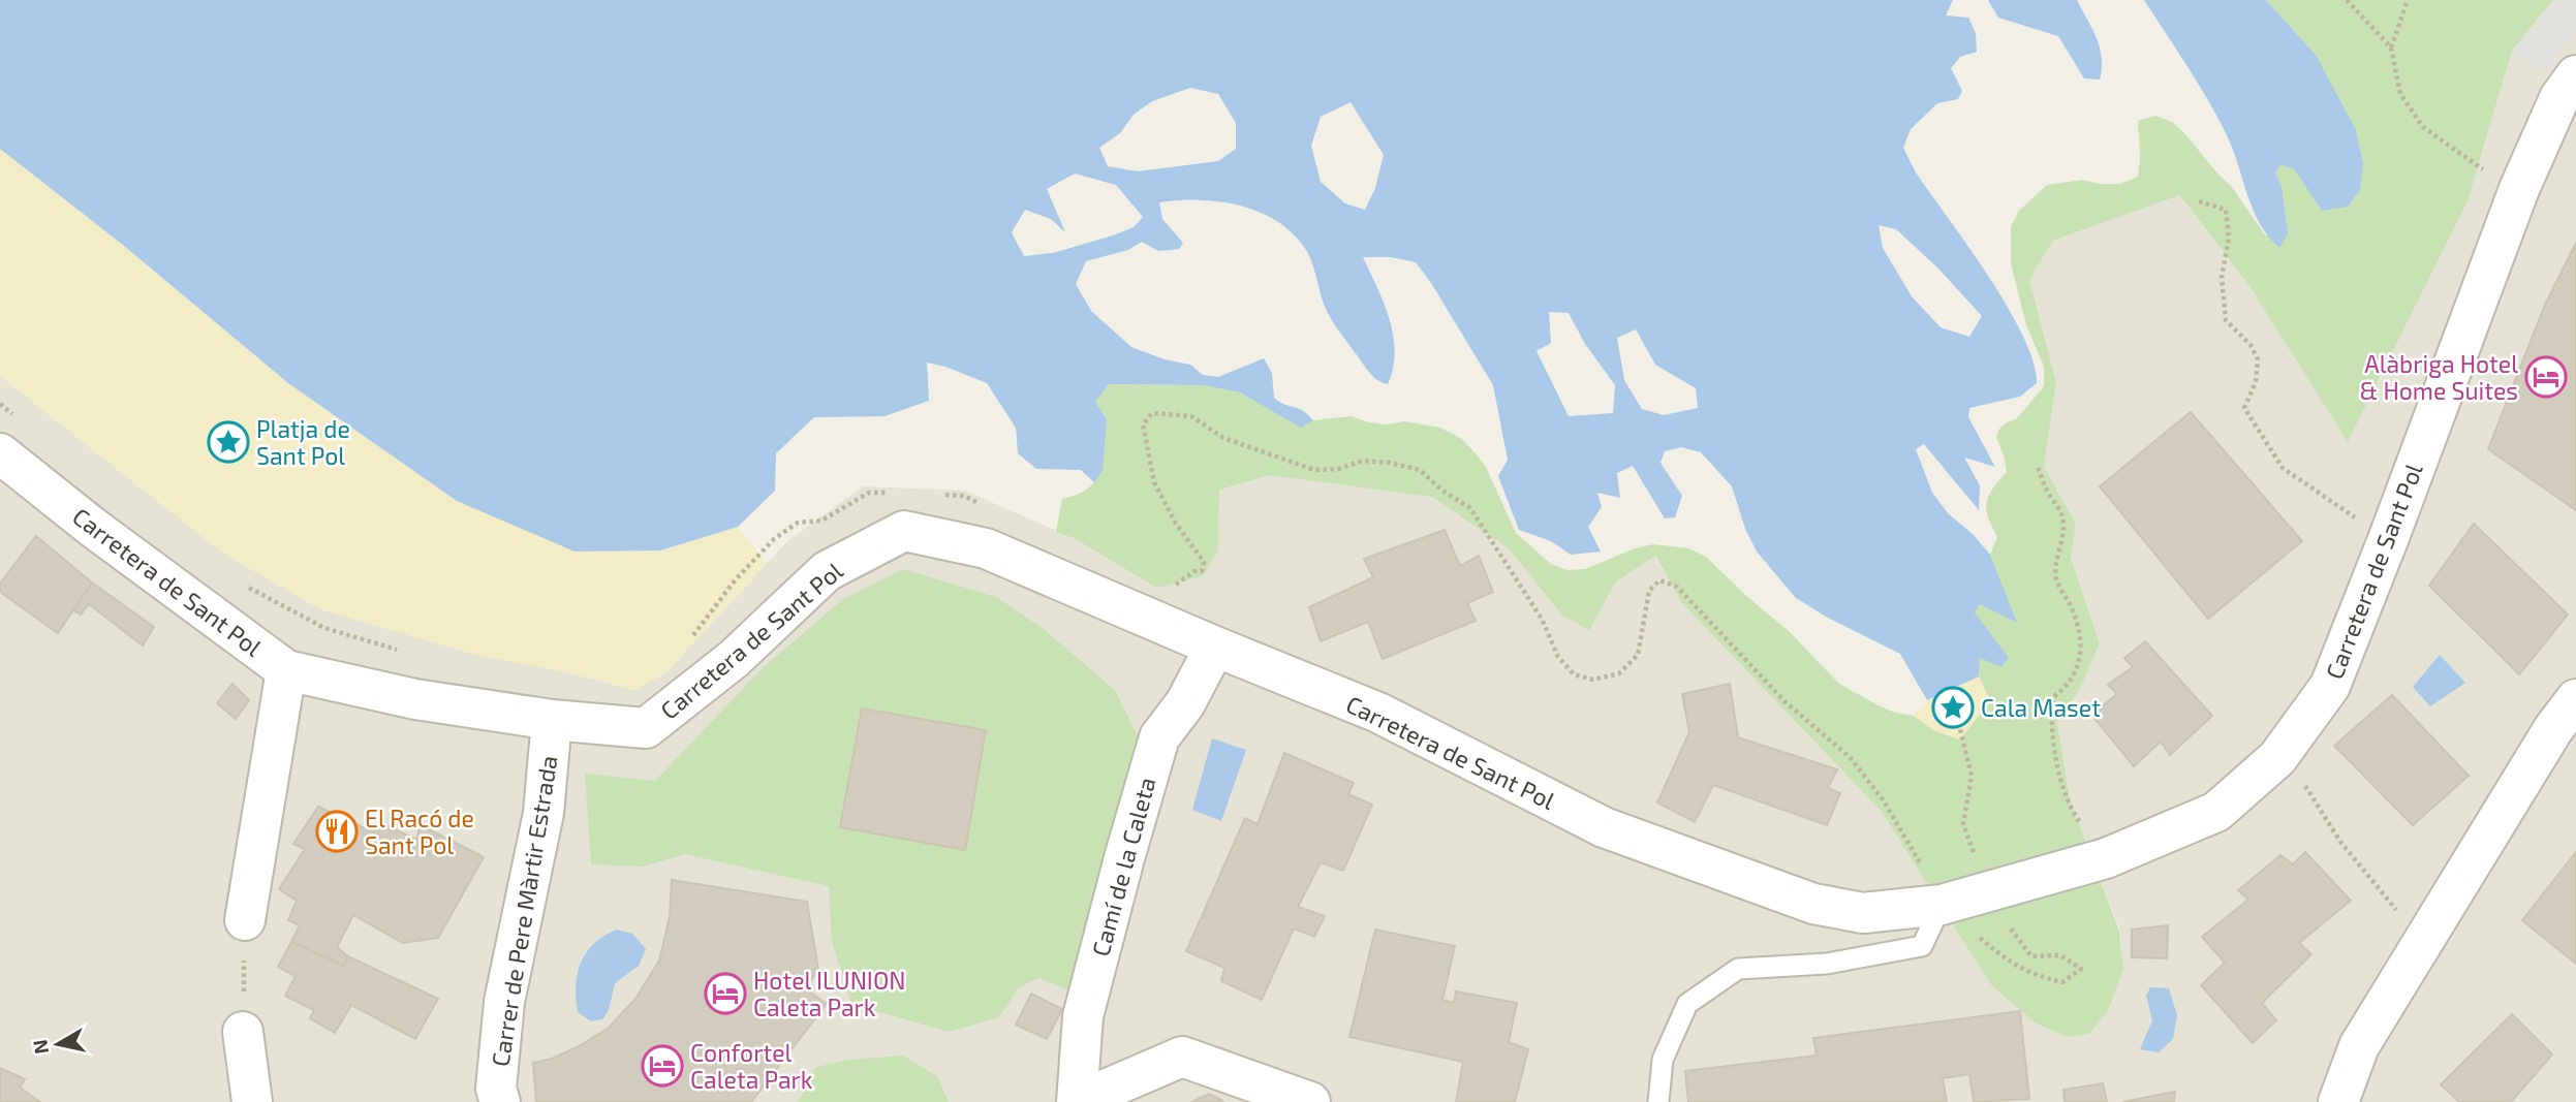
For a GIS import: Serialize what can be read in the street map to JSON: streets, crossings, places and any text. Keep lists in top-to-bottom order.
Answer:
{
  "streets": {
    "street": ["Carretera de Sant Pol", "Camí de la Caleta", "Carrer de Pere Màrtir Estrada"]
  },
  "crossings": [
    ["Carretera de Sant Pol", "Camí de la Caleta"],
    ["Carretera de Sant Pol", "Carrer de Pere Màrtir Estrada"]
  ],
  "places": {
    "hotel": ["Alàbriga Hotel & Home Suites", "Hotel ILUNION Caleta Park", "Confortel Caleta Park"],
    "place": ["Platja de Sant Pol", "Cala Maset"],
    "restaurant": ["El Racó de Sant Pol"]
  },
  "north": "left"
}
